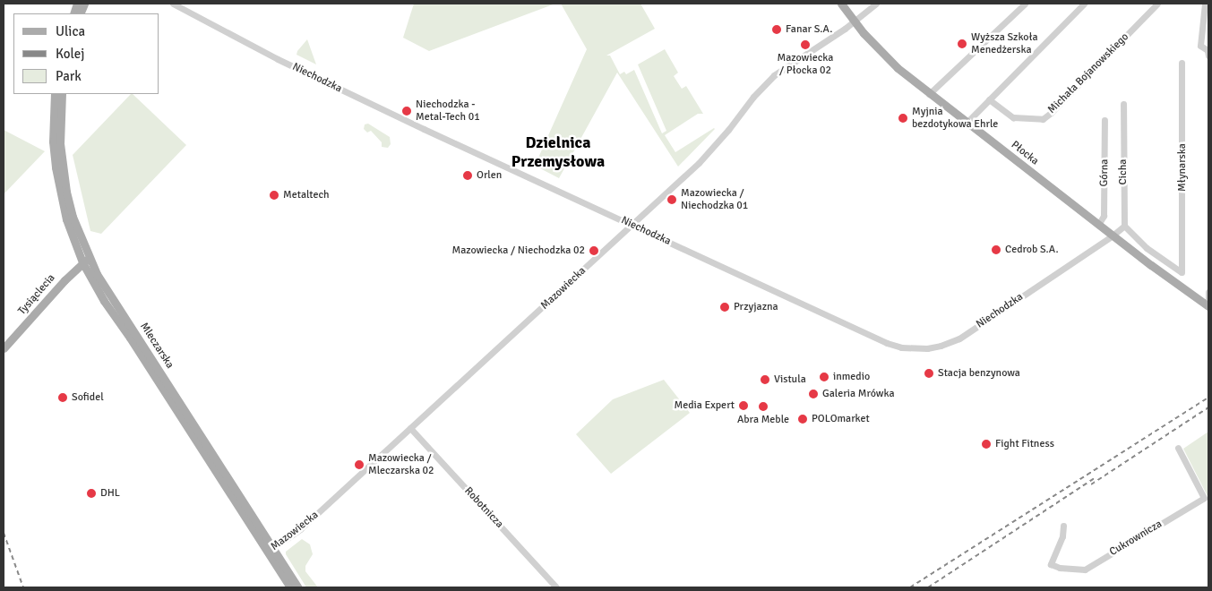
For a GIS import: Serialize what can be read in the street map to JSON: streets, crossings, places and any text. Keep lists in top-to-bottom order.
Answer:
{
  "streets": {
    "main road": ["Płocka", "Tysiąclecia", "Mleczarska"],
    "street": [
      "Michała Bojanowskiego",
      "Niechodzka",
      "Młynarska",
      "Cicha",
      "Górna",
      "Mazowiecka",
      "Robotnicza",
      "Cukrownicza"
    ]
  },
  "crossings": [
    ["Niechodzka", "Płocka"],
    ["Niechodzka", "Mazowiecka"],
    ["Płocka", "Górna"],
    ["Płocka", "Mazowiecka"],
    ["Młynarska", "Cicha"],
    ["Mazowiecka", "Mleczarska"],
    ["Mazowiecka", "Robotnicza"],
    ["Tysiąclecia", "Mleczarska"]
  ],
  "districts": ["Dzielnica Przemysłowa"],
  "places": [
    "Fanar S.A.",
    "Wyższa Szkoła Menedżerska",
    "Mazowiecka / Płocka 02",
    "Niechodzka - Metal-Tech 01",
    "Myjnia bezdotykowa Ehrle",
    "Orlen",
    "Metaltech",
    "Mazowiecka / Niechodzka 01",
    "Cedrob S.A.",
    "Mazowiecka / Niechodzka 02",
    "Przyjazna",
    "Stacja benzynowa",
    "inmedio",
    "Vistula",
    "Galeria Mrówka",
    "Sofidel",
    "Media Expert",
    "Abra Meble",
    "POLOmarket",
    "Fight Fitness",
    "Mazowiecka / Mleczarska 02",
    "DHL"
  ],
  "legend": ["Ulica", "Kolej", "Park"]
}
